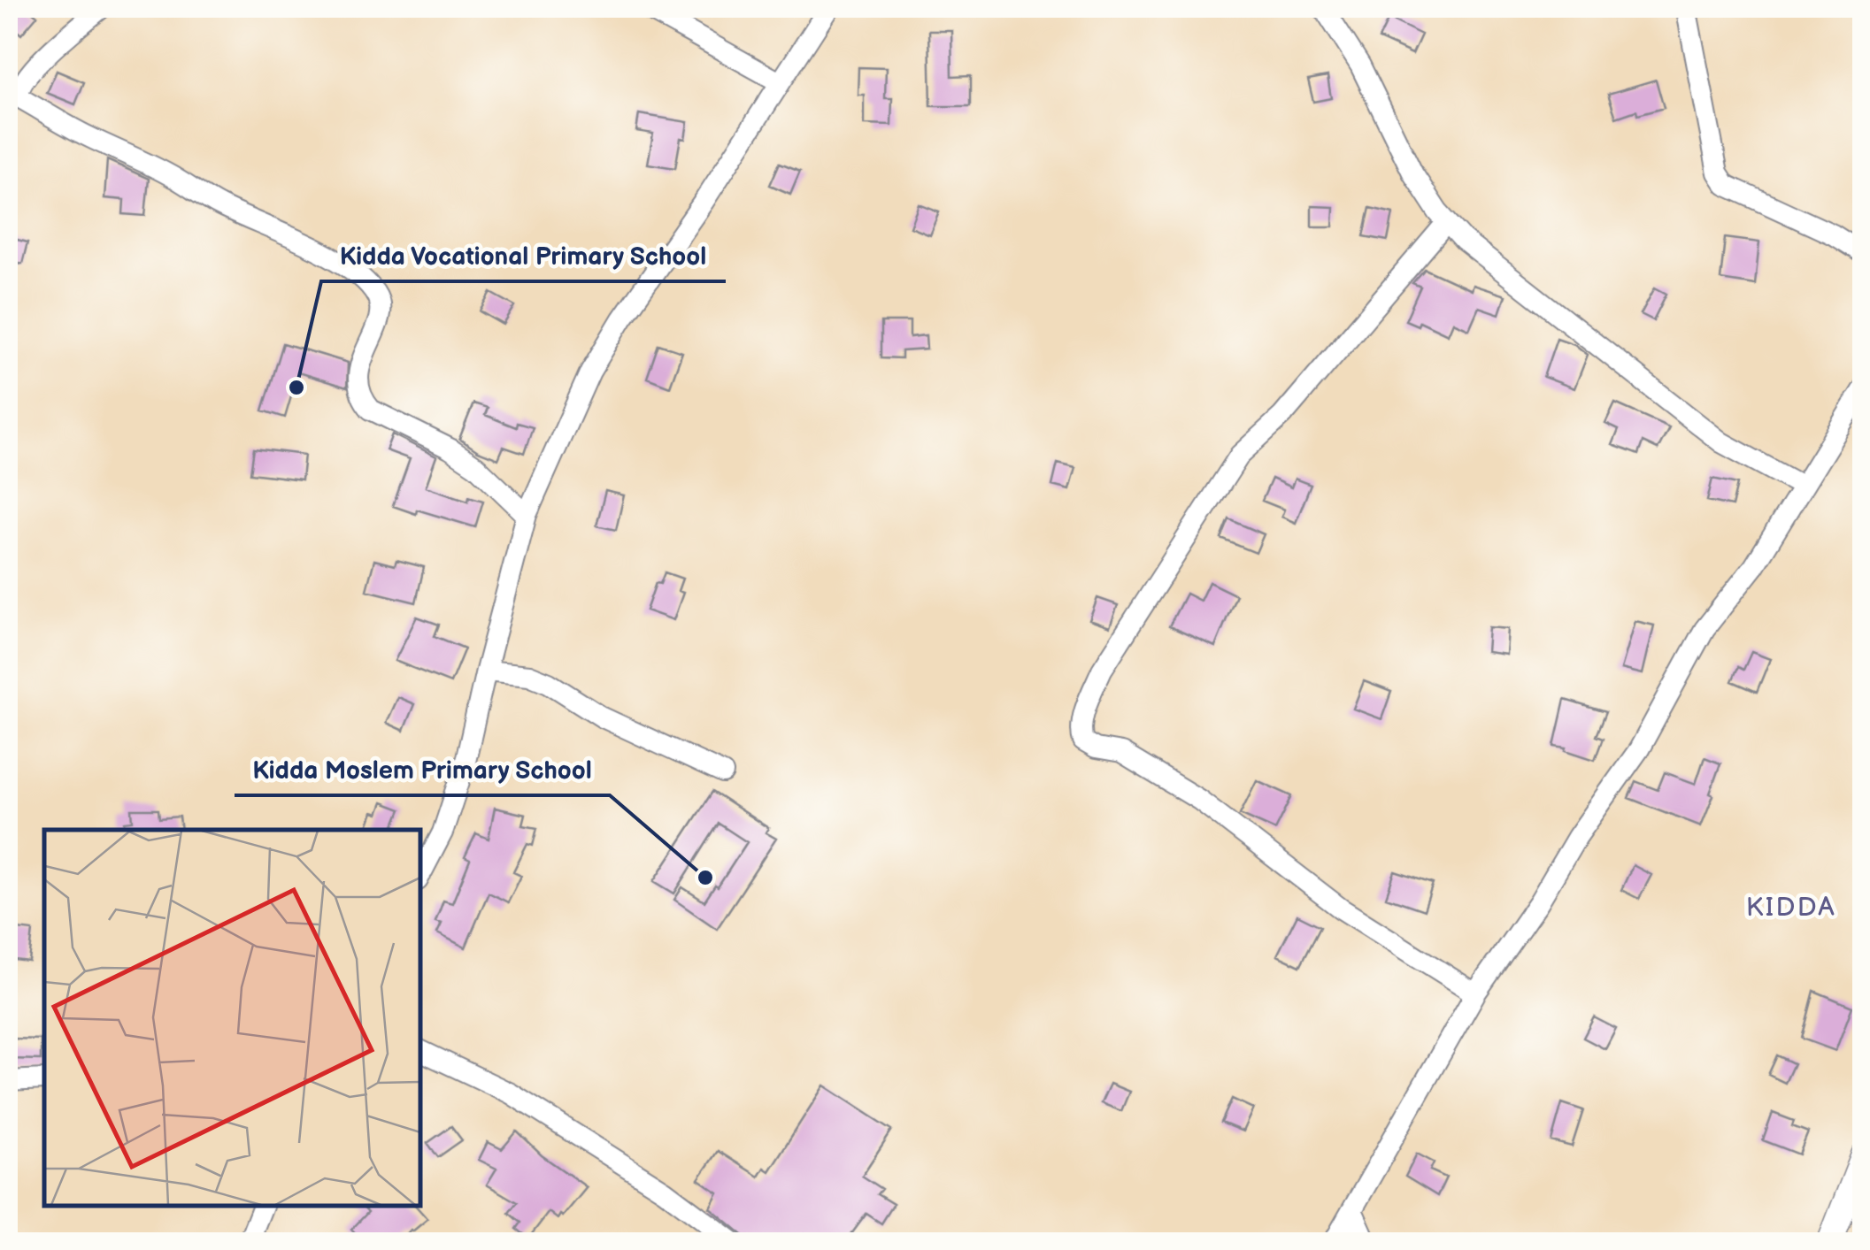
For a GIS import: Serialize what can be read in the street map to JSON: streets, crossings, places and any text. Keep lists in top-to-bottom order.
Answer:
{
  "districts": ["KIDDA"],
  "places": ["Kidda Vocational Primary School", "Kidda Moslem Primary School"]
}
